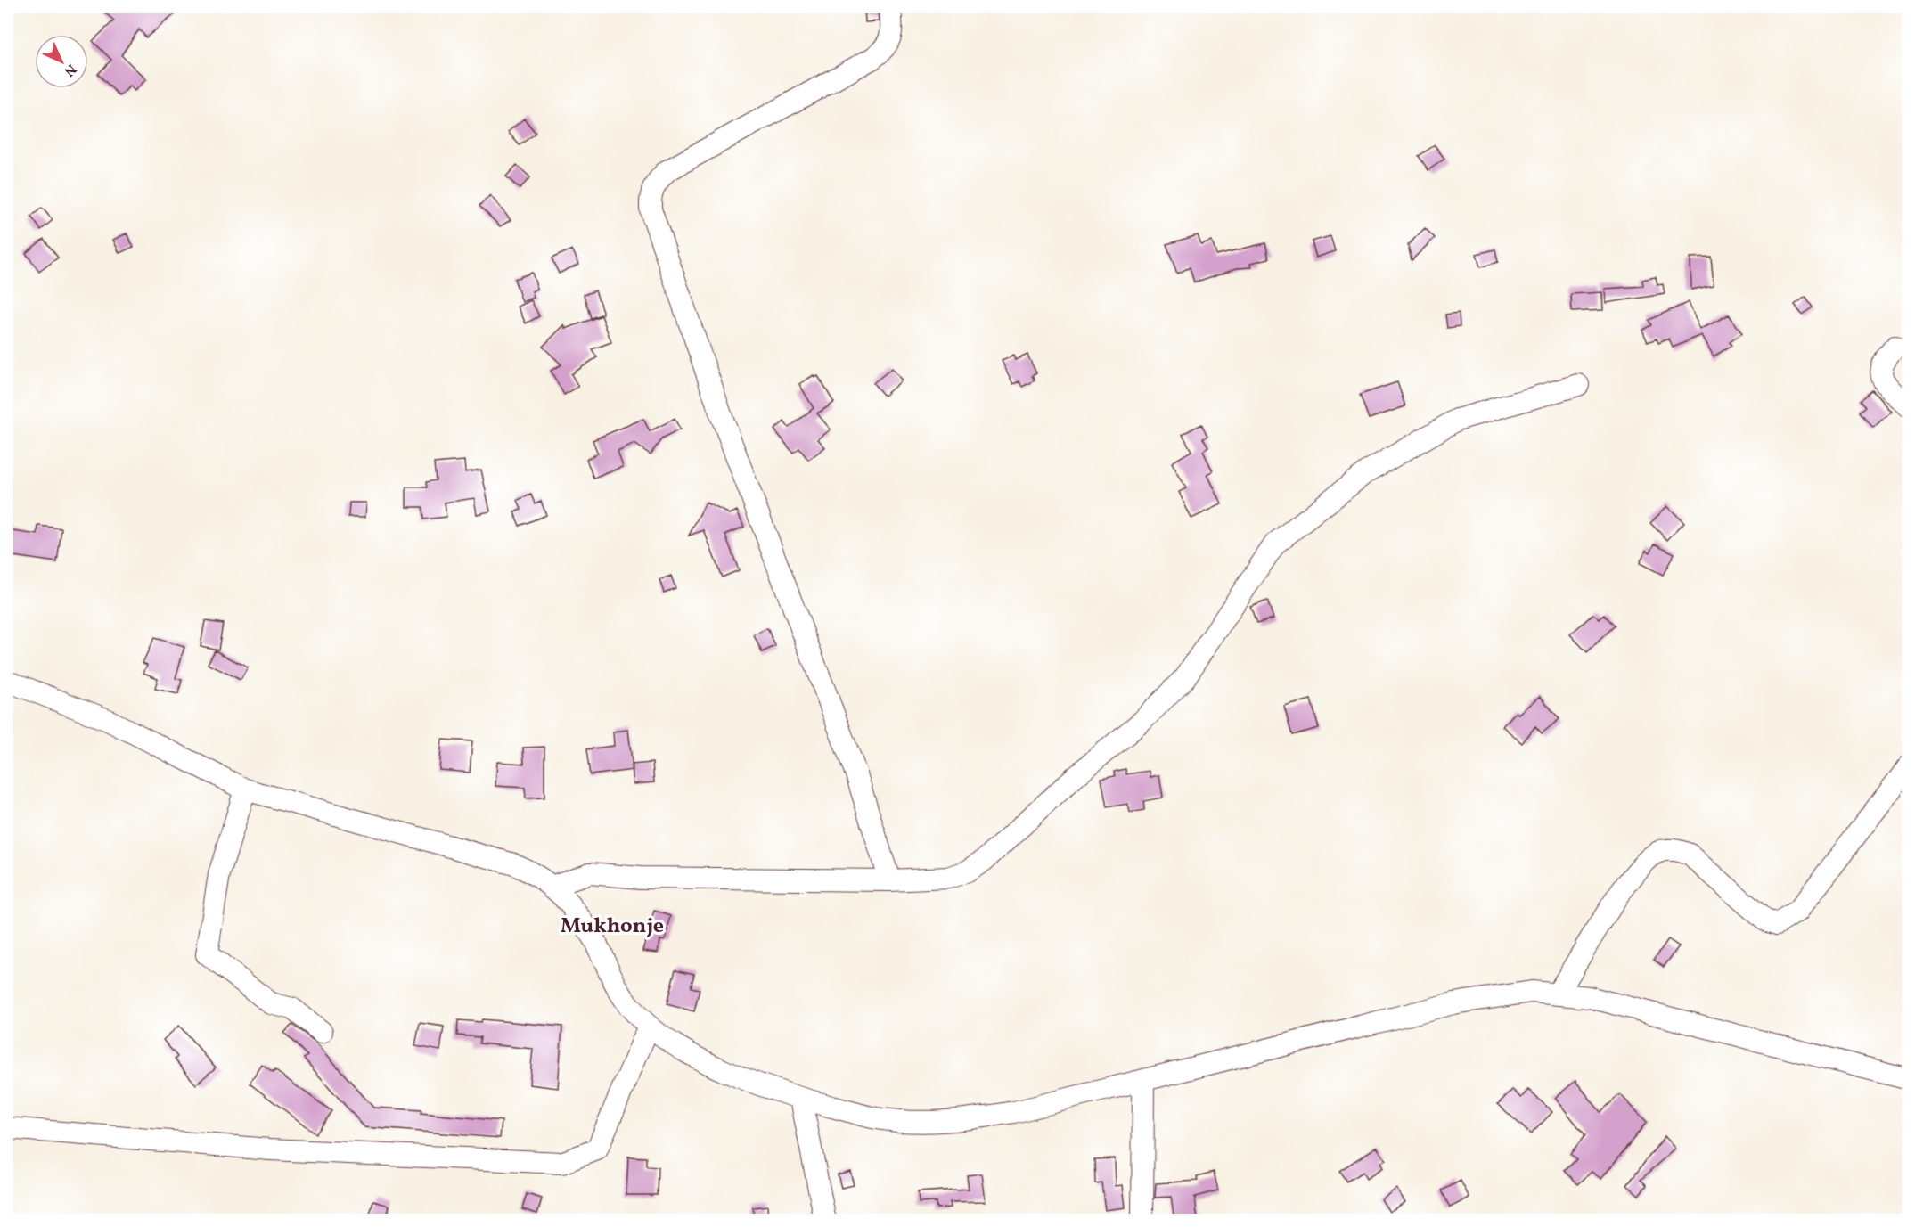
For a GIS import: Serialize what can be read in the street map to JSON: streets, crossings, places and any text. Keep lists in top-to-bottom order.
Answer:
{
  "districts": ["Mukhonje"],
  "north": "bottom right"
}
